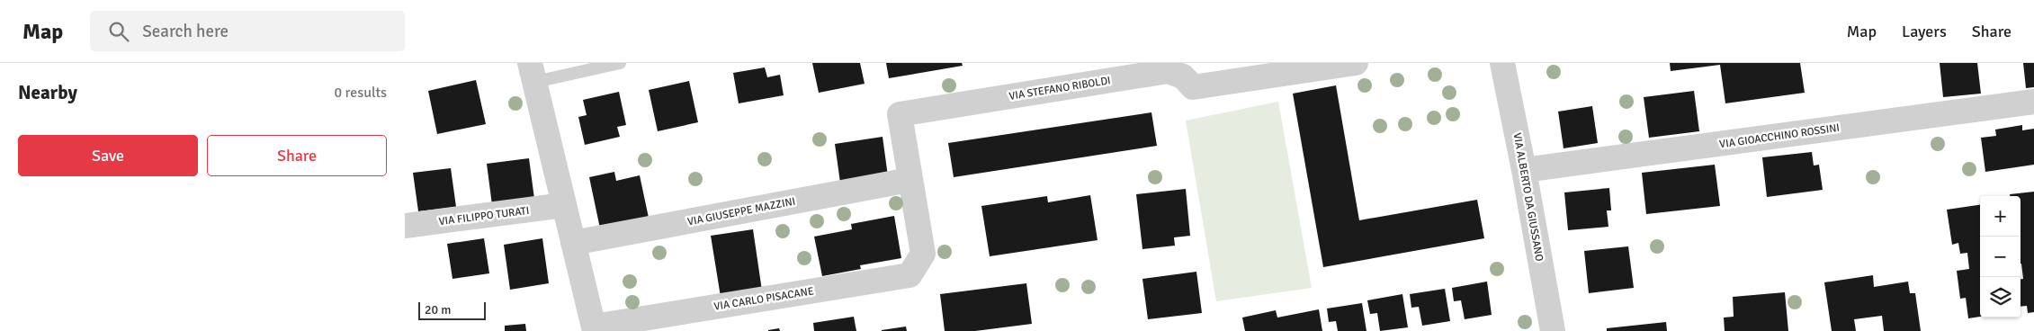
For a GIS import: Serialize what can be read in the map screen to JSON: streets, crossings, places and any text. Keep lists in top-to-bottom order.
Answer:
{
  "streets": {
    "street": [
      "VIA STEFANO RIBOLDI",
      "VIA GIOACCHINO ROSSINI",
      "VIA ALBERTO DA GIUSSANO",
      "VIA GIUSEPPE MAZZINI",
      "VIA FILIPPO TURATI",
      "VIA CARLO PISACANE"
    ]
  },
  "crossings": [
    ["VIA STEFANO RIBOLDI", "VIA GIUSEPPE MAZZINI"],
    ["VIA STEFANO RIBOLDI", "VIA CARLO PISACANE"],
    ["VIA GIOACCHINO ROSSINI", "VIA ALBERTO DA GIUSSANO"]
  ],
  "scale_bar": "20 m",
  "page": {
    "header": "Map",
    "search": "Search here",
    "nav": ["Map", "Layers", "Share"],
    "heading": ["Nearby", "0 results"],
    "buttons": ["Save", "Share"],
    "map_buttons": ["+", "−"],
    "scale": "20 m"
  }
}
